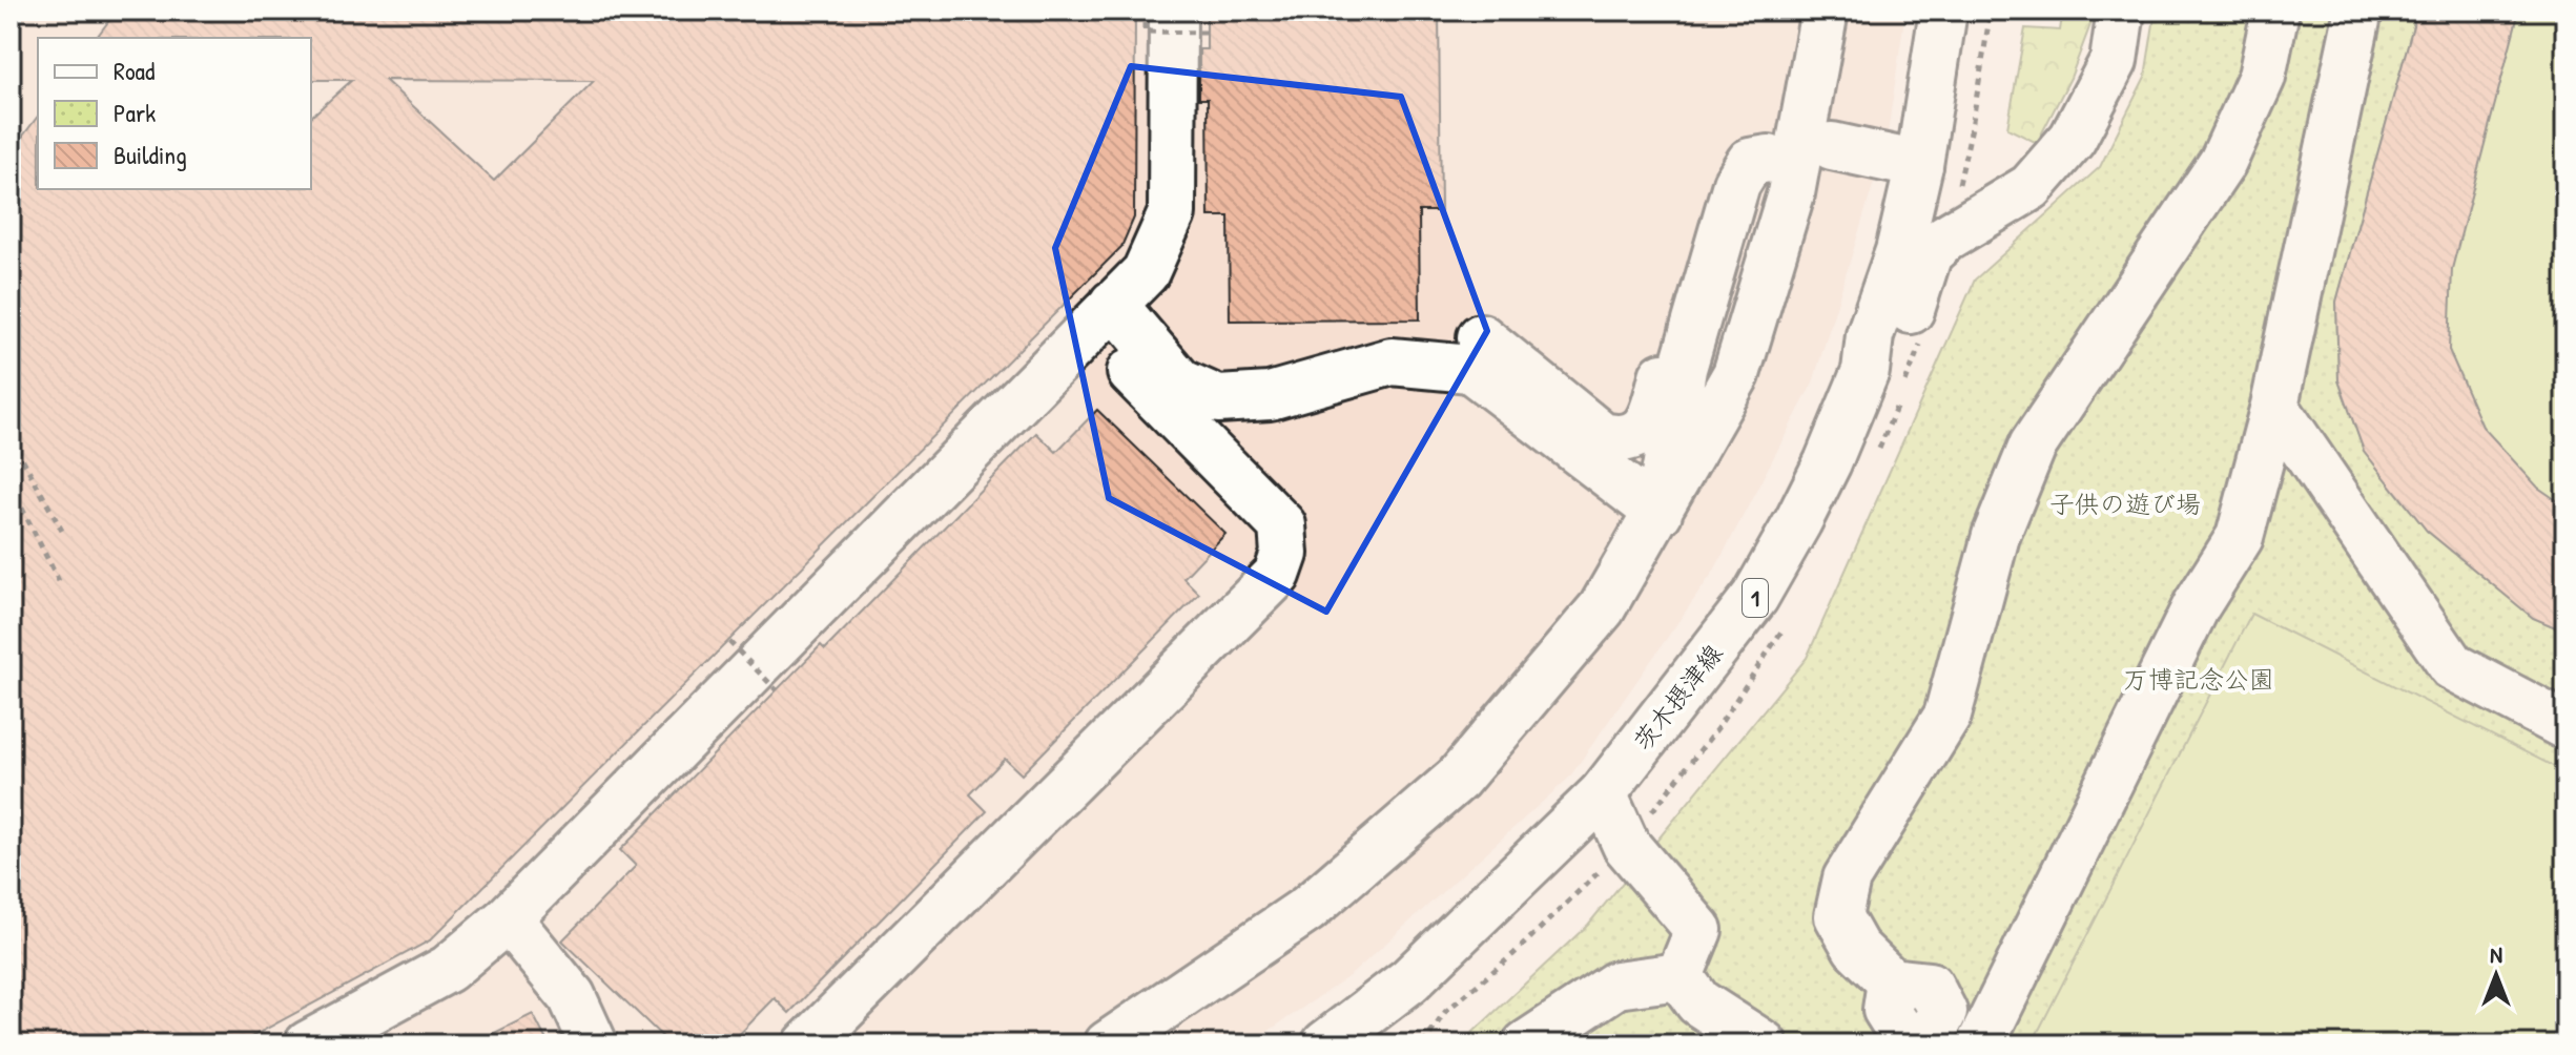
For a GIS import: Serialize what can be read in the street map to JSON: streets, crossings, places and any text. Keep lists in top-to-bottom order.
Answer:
{
  "streets": {
    "main road": ["1", "茨木摂津線"]
  },
  "parks": ["子供の遊び場", "万博記念公園"],
  "legend": ["Road", "Park", "Building"],
  "north": "top"
}
